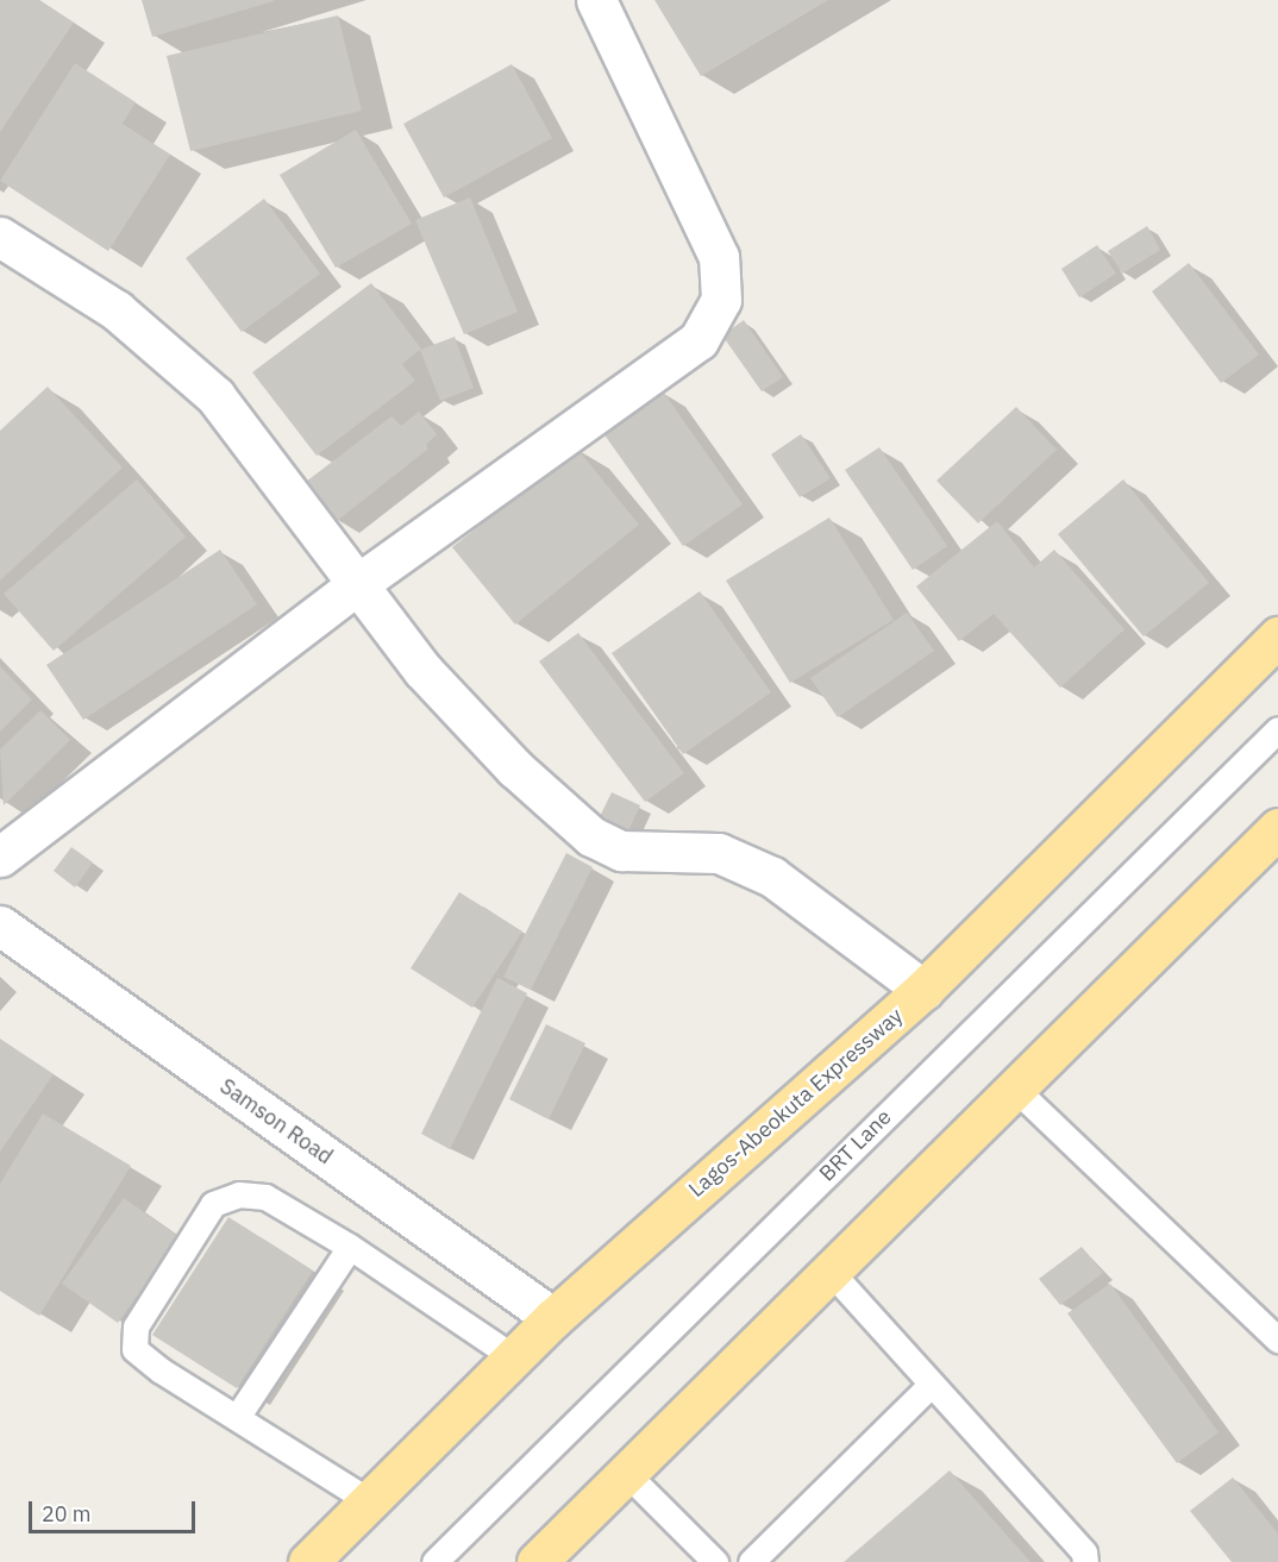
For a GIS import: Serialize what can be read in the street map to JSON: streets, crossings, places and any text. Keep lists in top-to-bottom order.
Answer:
{
  "streets": {
    "highway": ["Lagos-Abeokuta Expressway"],
    "street": ["Samson Road"],
    "lane": ["BRT Lane"]
  },
  "crossings": [
    ["Lagos-Abeokuta Expressway", "Samson Road"]
  ],
  "scale_bar": "20 m"
}
